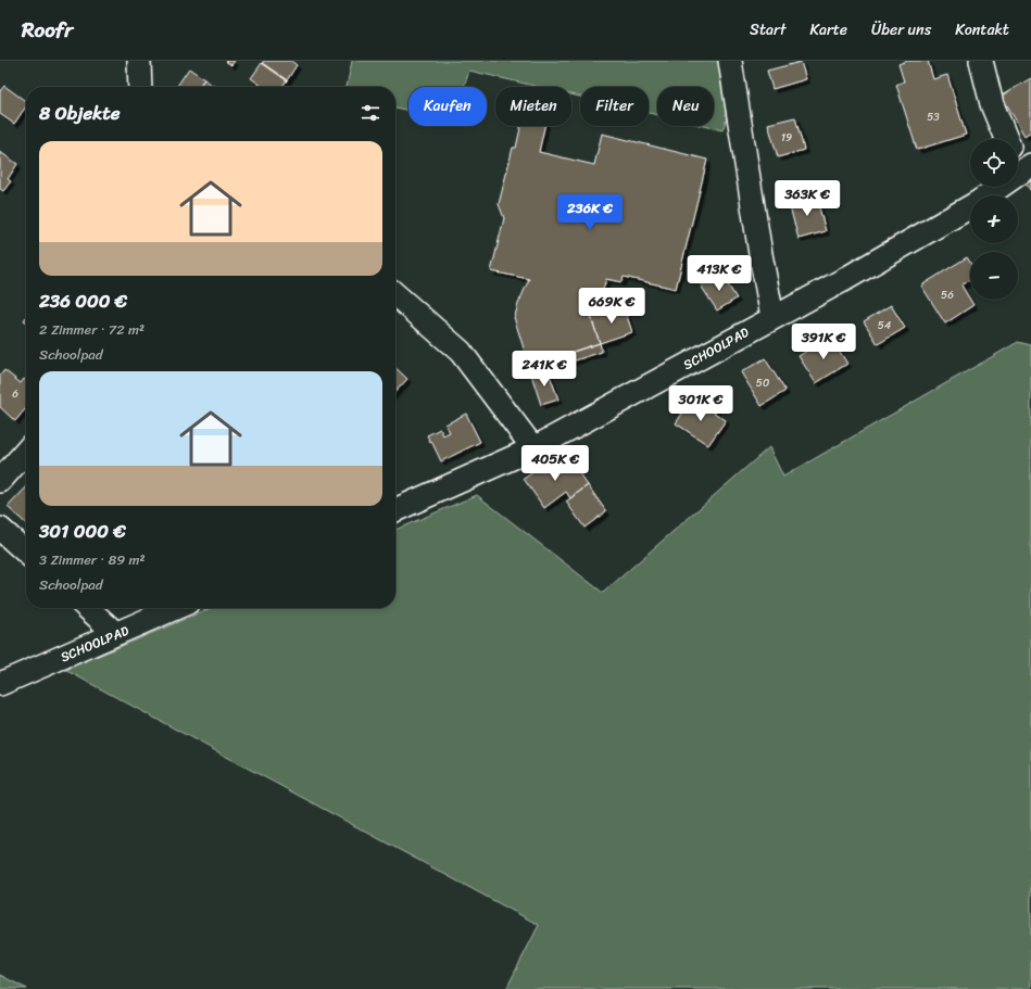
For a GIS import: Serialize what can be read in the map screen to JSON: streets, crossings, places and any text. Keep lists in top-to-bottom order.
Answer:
{
  "streets": {
    "street": ["SCHOOLPAD"]
  },
  "house_numbers": [
    "53",
    "19",
    "56",
    "54",
    "50",
    "6"
  ],
  "page": {
    "header": "Roofr",
    "nav": [
      "Start",
      "Karte",
      "Über uns",
      "Kontakt"
    ],
    "chip": [
      "Kaufen",
      "Mieten",
      "Filter",
      "Neu"
    ],
    "heading": "8 Objekte",
    "map_buttons": ["+", "−"],
    "list": [
      {
        "name": "236 000 €",
        "note": "2 Zimmer · 72 m² · Schoolpad"
      },
      {
        "name": "301 000 €",
        "note": "3 Zimmer · 89 m² · Schoolpad"
      }
    ],
    "price": [
      "363K €",
      "236K €",
      "413K €",
      "669K €",
      "391K €",
      "241K €",
      "301K €",
      "405K €"
    ]
  }
}
